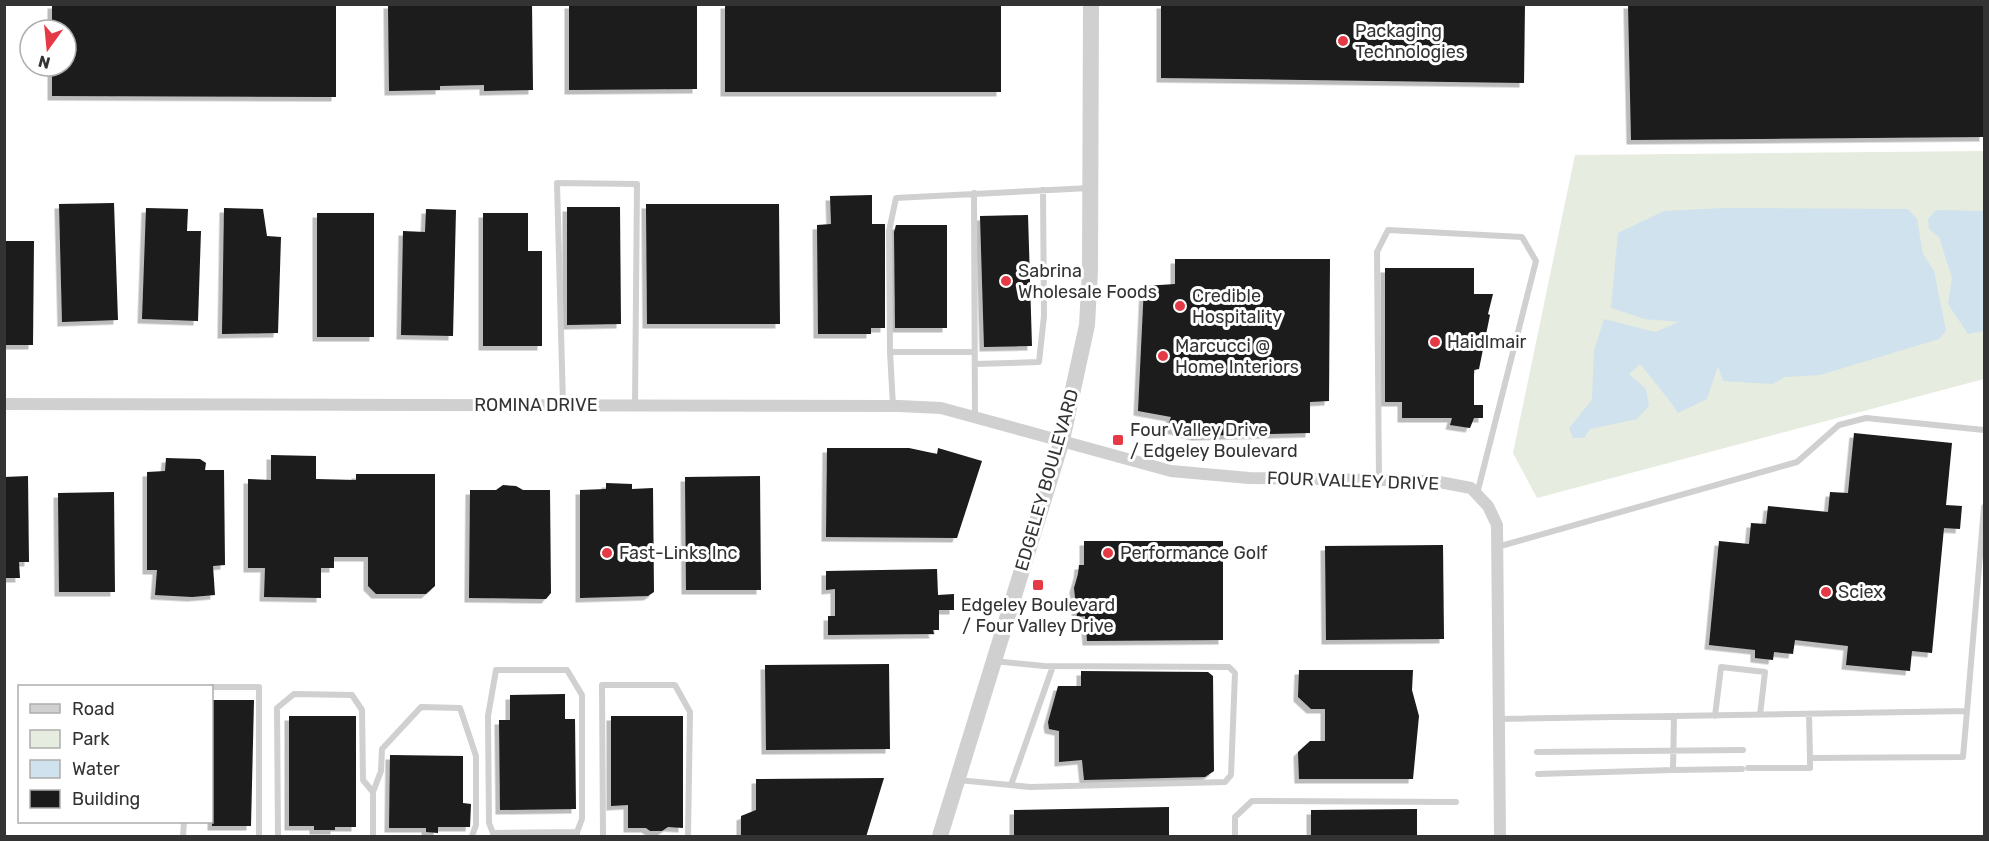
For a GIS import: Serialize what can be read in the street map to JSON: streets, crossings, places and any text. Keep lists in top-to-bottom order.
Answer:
{
  "streets": {
    "street": ["ROMINA DRIVE", "EDGELEY BOULEVARD", "FOUR VALLEY DRIVE"]
  },
  "crossings": [
    ["ROMINA DRIVE", "EDGELEY BOULEVARD"],
    ["ROMINA DRIVE", "FOUR VALLEY DRIVE"],
    ["EDGELEY BOULEVARD", "FOUR VALLEY DRIVE"]
  ],
  "places": {
    "other": [
      "Packaging Technologies",
      "Sabrina Wholesale Foods",
      "Credible Hospitality",
      "Haidlmair",
      "Marcucci @ Home Interiors",
      "Fast-Links Inc",
      "Performance Golf",
      "Sciex"
    ],
    "transit": ["Four Valley Drive / Edgeley Boulevard", "Edgeley Boulevard / Four Valley Drive"]
  },
  "legend": [
    "Road",
    "Park",
    "Water",
    "Building"
  ],
  "north": "bottom"
}
